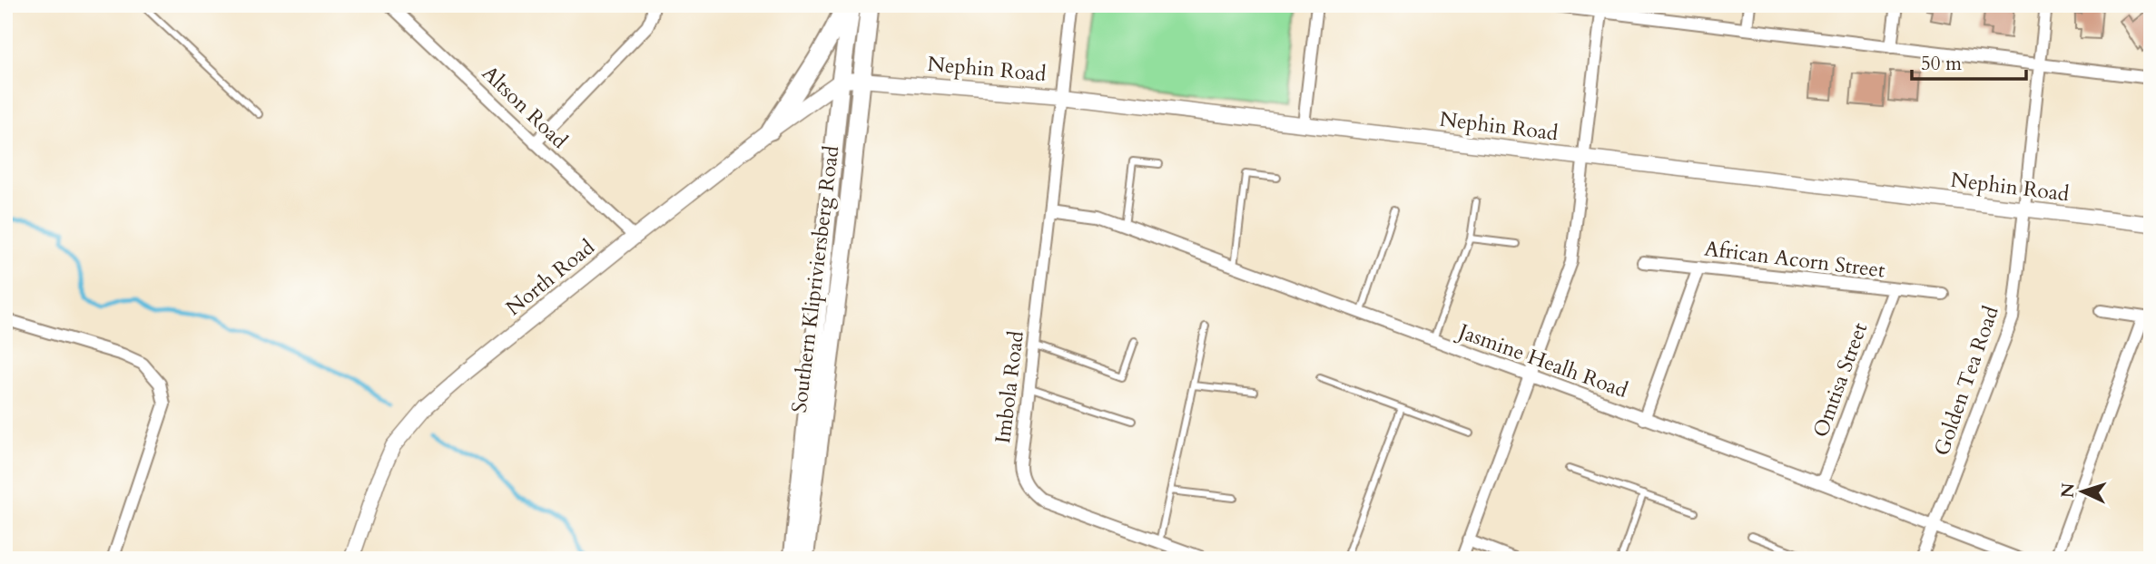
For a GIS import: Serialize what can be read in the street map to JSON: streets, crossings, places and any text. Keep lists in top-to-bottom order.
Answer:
{
  "streets": {
    "main road": ["Southern Klipriviersberg Road"],
    "street": [
      "Nephin Road",
      "Altson Road",
      "African Acorn Street",
      "North Road",
      "Jasmine Healh Road",
      "Omtisa Street",
      "Golden Tea Road",
      "Imbola Road"
    ]
  },
  "crossings": [
    ["Nephin Road", "North Road"],
    ["Nephin Road", "Southern Klipriviersberg Road"],
    ["Nephin Road", "Golden Tea Road"],
    ["Nephin Road", "Imbola Road"],
    ["Altson Road", "North Road"],
    ["African Acorn Street", "Omtisa Street"],
    ["North Road", "Southern Klipriviersberg Road"],
    ["Jasmine Healh Road", "Omtisa Street"],
    ["Jasmine Healh Road", "Golden Tea Road"],
    ["Jasmine Healh Road", "Imbola Road"]
  ],
  "scale_bar": "50 m",
  "north": "left"
}
